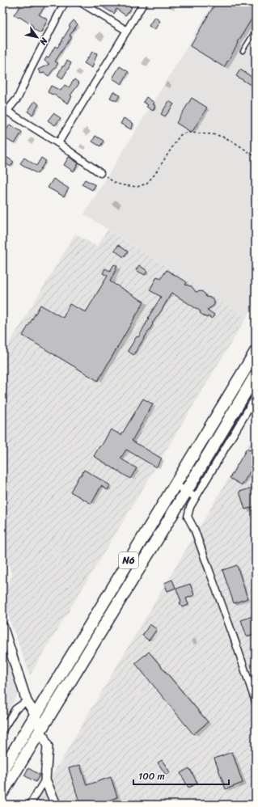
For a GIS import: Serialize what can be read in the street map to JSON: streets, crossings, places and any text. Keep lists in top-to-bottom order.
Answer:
{
  "streets": {
    "highway": ["N6"]
  },
  "scale_bar": "100 m",
  "north": "bottom right"
}
